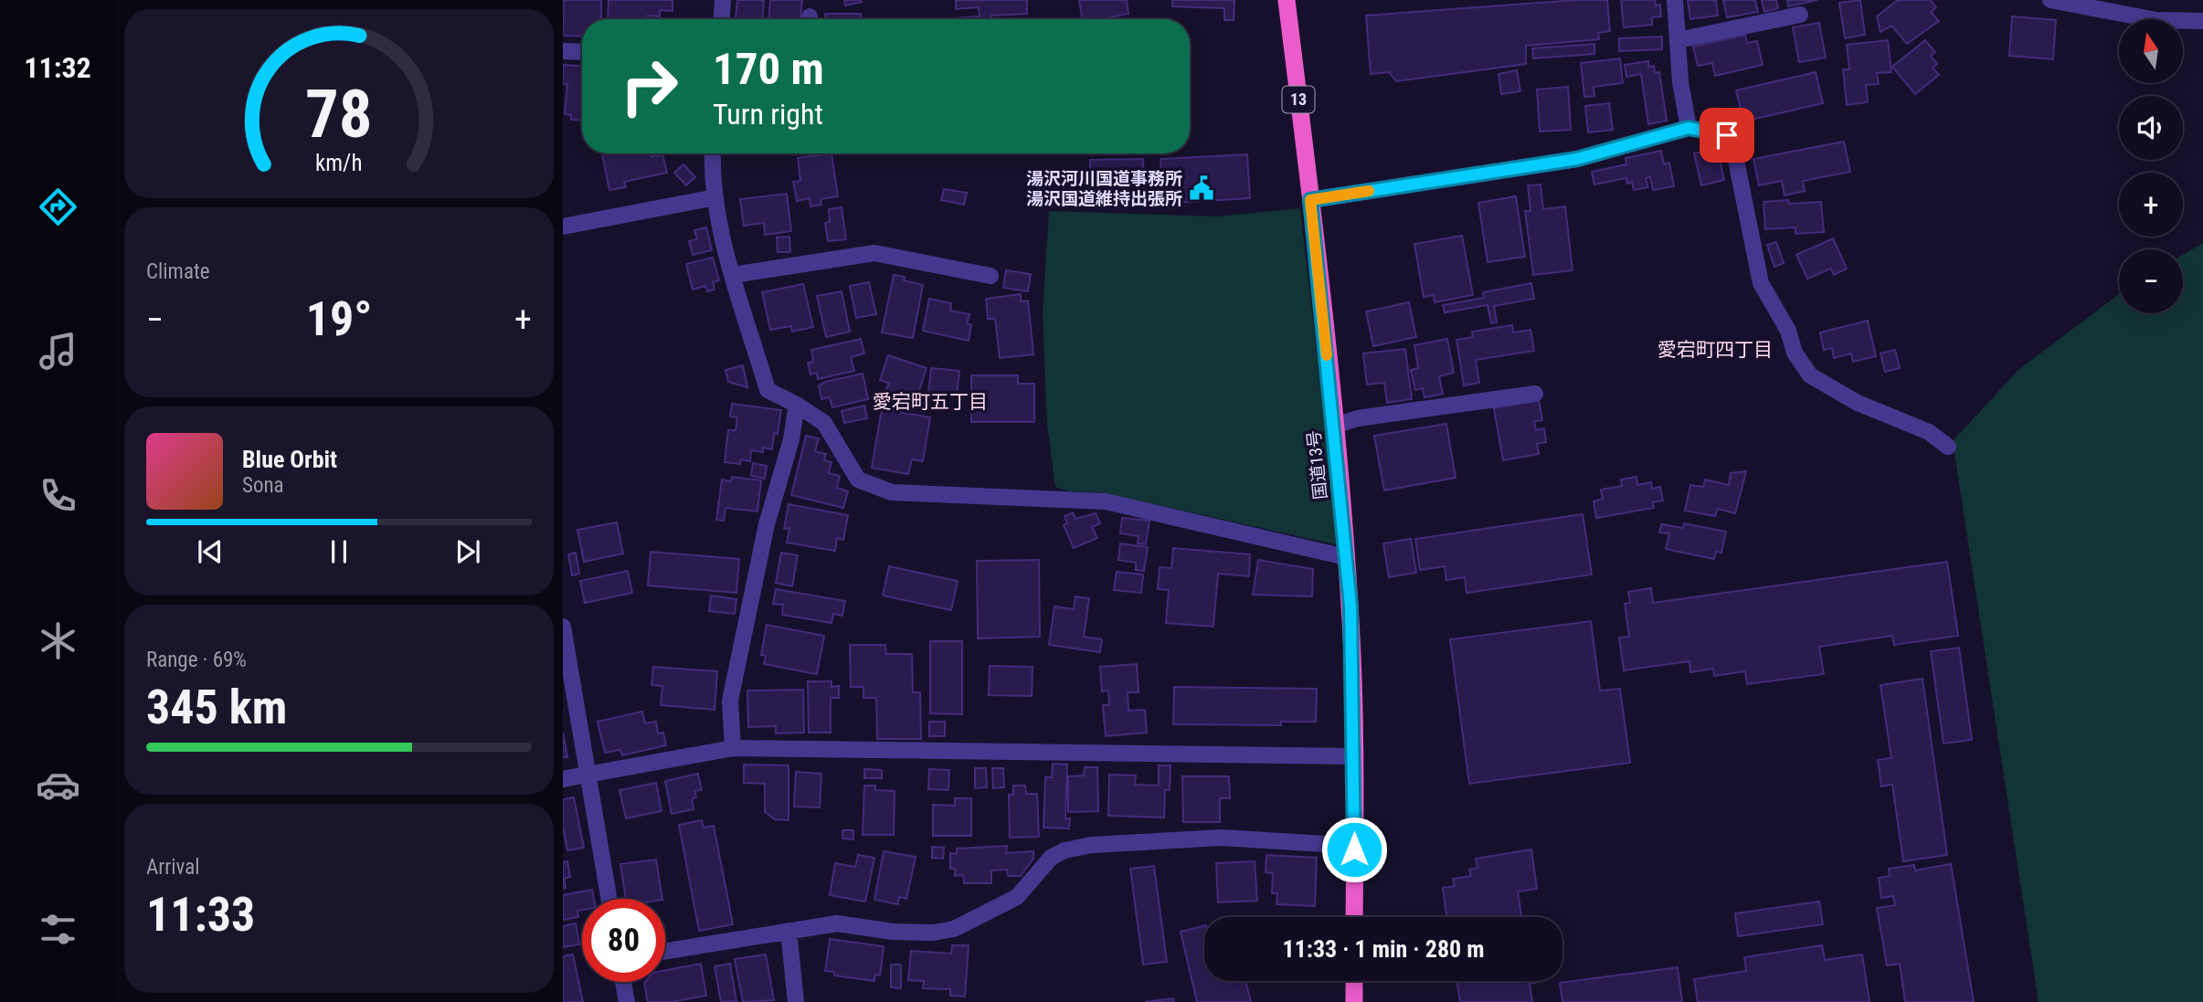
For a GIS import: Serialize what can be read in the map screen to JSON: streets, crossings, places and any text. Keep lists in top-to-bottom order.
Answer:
{
  "streets": {
    "highway": ["13", "国道13号"]
  },
  "districts": ["愛宕町四丁目", "愛宕町五丁目"],
  "places": {
    "public building": ["湯沢河川国道事務所 湯沢国道維持出張所"]
  },
  "north": "top",
  "page": {
    "tabs": "11:32",
    "map_buttons": ["+", "−"],
    "turn": ["170 m", "Turn right"],
    "tile": [
      "Climate",
      ["Range · 69%", "345 km"],
      ["Arrival", "11:33"]
    ],
    "heat": ["−", "19°", "+"],
    "song": ["Blue Orbit", "Sona"],
    "limit": "80",
    "trip": "11:33 · 1 min · 280 m",
    "gauge": ["78", "km/h"]
  }
}
